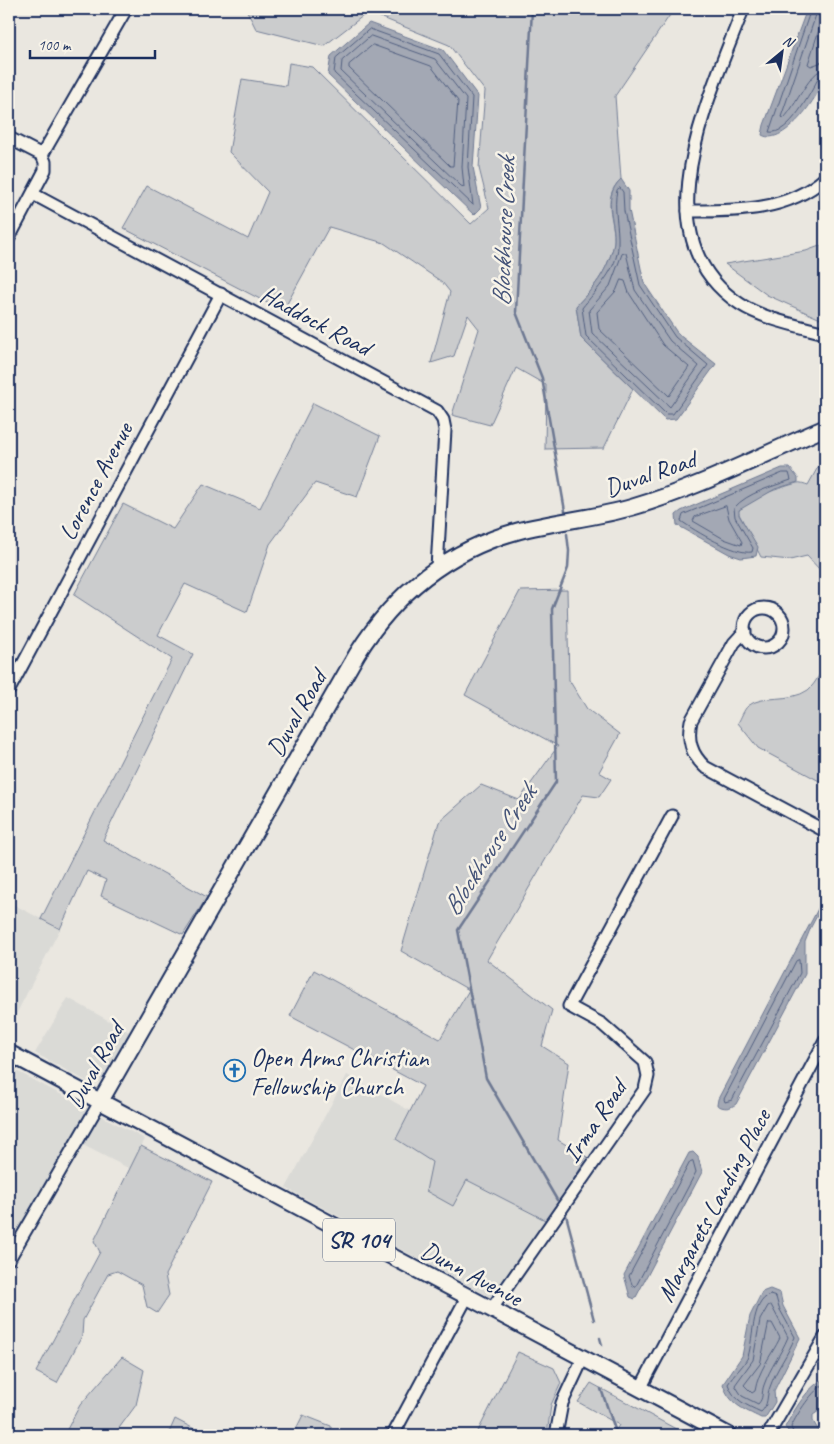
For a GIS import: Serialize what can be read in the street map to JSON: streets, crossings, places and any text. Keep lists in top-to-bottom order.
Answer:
{
  "streets": {
    "main road": ["Duval Road", "SR 104", "Dunn Avenue"],
    "street": [
      "Haddock Road",
      "Lorence Avenue",
      "Irma Road",
      "Margarets Landing Place"
    ]
  },
  "crossings": [
    ["Haddock Road", "Duval Road"],
    ["Haddock Road", "Lorence Avenue"],
    ["Duval Road", "Dunn Avenue"],
    ["Irma Road", "Dunn Avenue"],
    ["Margarets Landing Place", "Dunn Avenue"]
  ],
  "water": ["Blockhouse Creek"],
  "places": {
    "church": ["Open Arms Christian Fellowship Church"]
  },
  "scale_bar": "100 m",
  "north": "top right"
}
